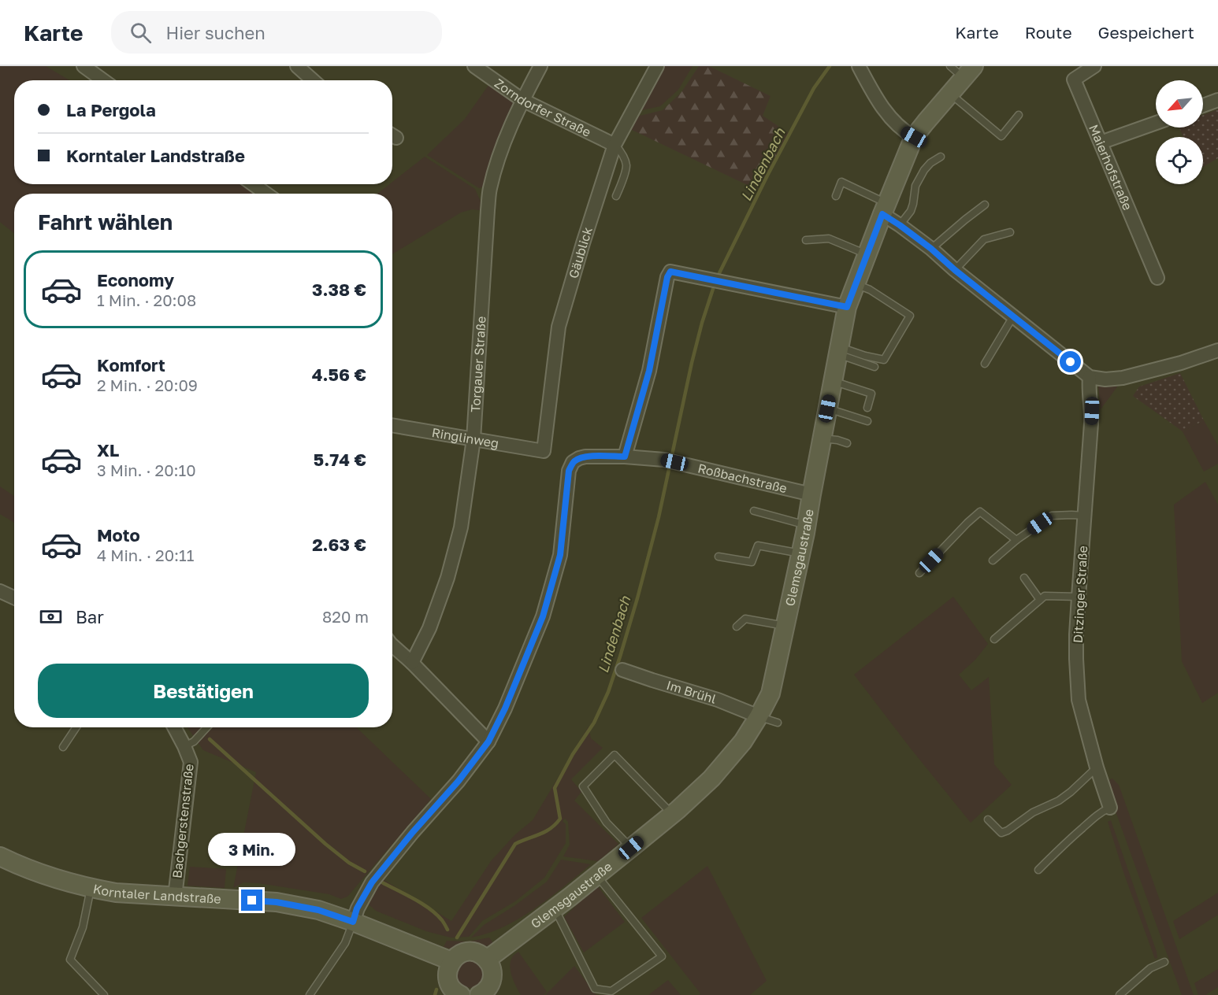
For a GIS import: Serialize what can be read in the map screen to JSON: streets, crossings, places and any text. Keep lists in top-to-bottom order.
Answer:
{
  "streets": {
    "main road": ["Glemsgaustraße", "Korntaler Landstraße"],
    "street": [
      "Zorndorfer Straße",
      "Maierhofstraße",
      "Gäublick",
      "Torgauer Straße",
      "Ringlinweg",
      "Roßbachstraße",
      "Ditzinger Straße",
      "Im Brühl",
      "Bachgerstenstraße"
    ]
  },
  "crossings": [
    ["Zorndorfer Straße", "Gäublick"],
    ["Zorndorfer Straße", "Torgauer Straße"],
    ["Gäublick", "Ringlinweg"],
    ["Torgauer Straße", "Ringlinweg"],
    ["Roßbachstraße", "Glemsgaustraße"],
    ["Roßbachstraße", "Korntaler Landstraße"],
    ["Glemsgaustraße", "Im Brühl"],
    ["Bachgerstenstraße", "Korntaler Landstraße"]
  ],
  "water": ["Lindenbach"],
  "north": "bottom left",
  "page": {
    "header": "Karte",
    "search": "Hier suchen",
    "nav": ["Karte", "Route", "Gespeichert"],
    "banner": ["La Pergola", "Korntaler Landstraße"],
    "heading": "Fahrt wählen",
    "list": [
      {
        "name": "Economy",
        "note": "1 Min. · 20:08",
        "value": "3.38 €"
      },
      {
        "name": "Komfort",
        "note": "2 Min. · 20:09",
        "value": "4.56 €"
      },
      {
        "name": "XL",
        "note": "3 Min. · 20:10",
        "value": "5.74 €"
      },
      {
        "name": "Moto",
        "note": "4 Min. · 20:11",
        "value": "2.63 €"
      }
    ],
    "pay": ["Bar", "820 m"],
    "buttons": "Bestätigen",
    "bubble": "3 Min."
  }
}
